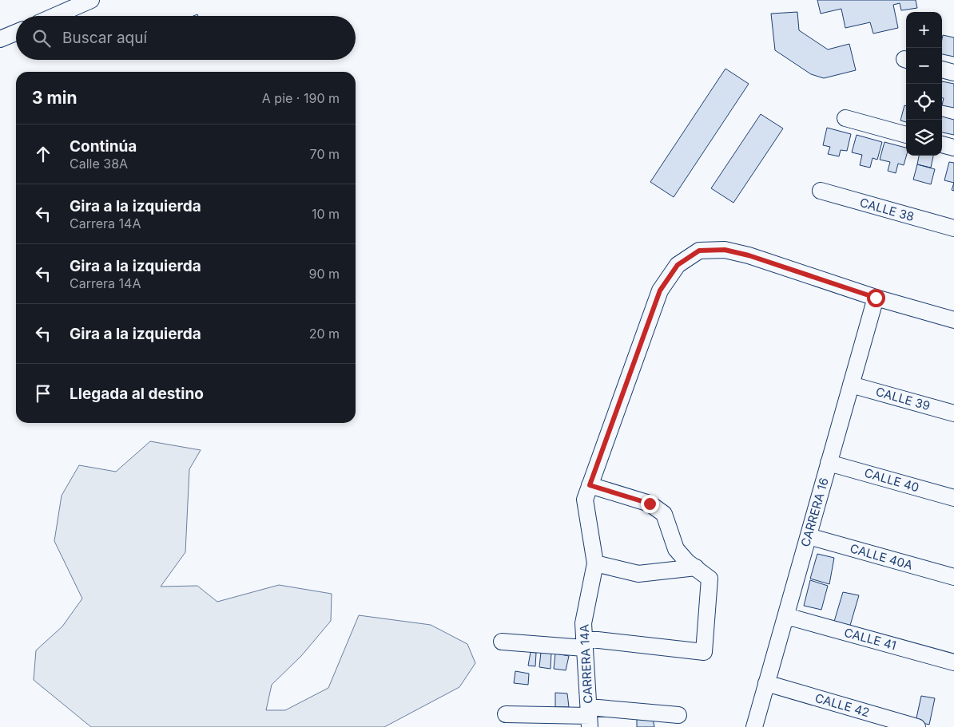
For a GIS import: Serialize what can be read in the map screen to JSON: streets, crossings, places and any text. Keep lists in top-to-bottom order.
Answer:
{
  "streets": {
    "street": [
      "CALLE 38",
      "CALLE 39",
      "CALLE 40",
      "CARRERA 16",
      "CALLE 40A",
      "CALLE 41",
      "CARRERA 14A",
      "CALLE 42"
    ]
  },
  "crossings": [
    ["CALLE 39", "CARRERA 16"],
    ["CALLE 40", "CARRERA 16"],
    ["CARRERA 16", "CALLE 40A"],
    ["CARRERA 16", "CALLE 41"],
    ["CARRERA 16", "CARRERA 14A"],
    ["CARRERA 16", "CALLE 42"]
  ],
  "page": {
    "map_buttons": ["+", "−"],
    "search": "Buscar aquí",
    "heading": ["3 min", "A pie · 190 m"],
    "list": [
      ["Continúa", "Calle 38A", "70 m"],
      ["Gira a la izquierda", "Carrera 14A", "10 m"],
      ["Gira a la izquierda", "Carrera 14A", "90 m"],
      ["Gira a la izquierda", "20 m"],
      "Llegada al destino"
    ]
  }
}
